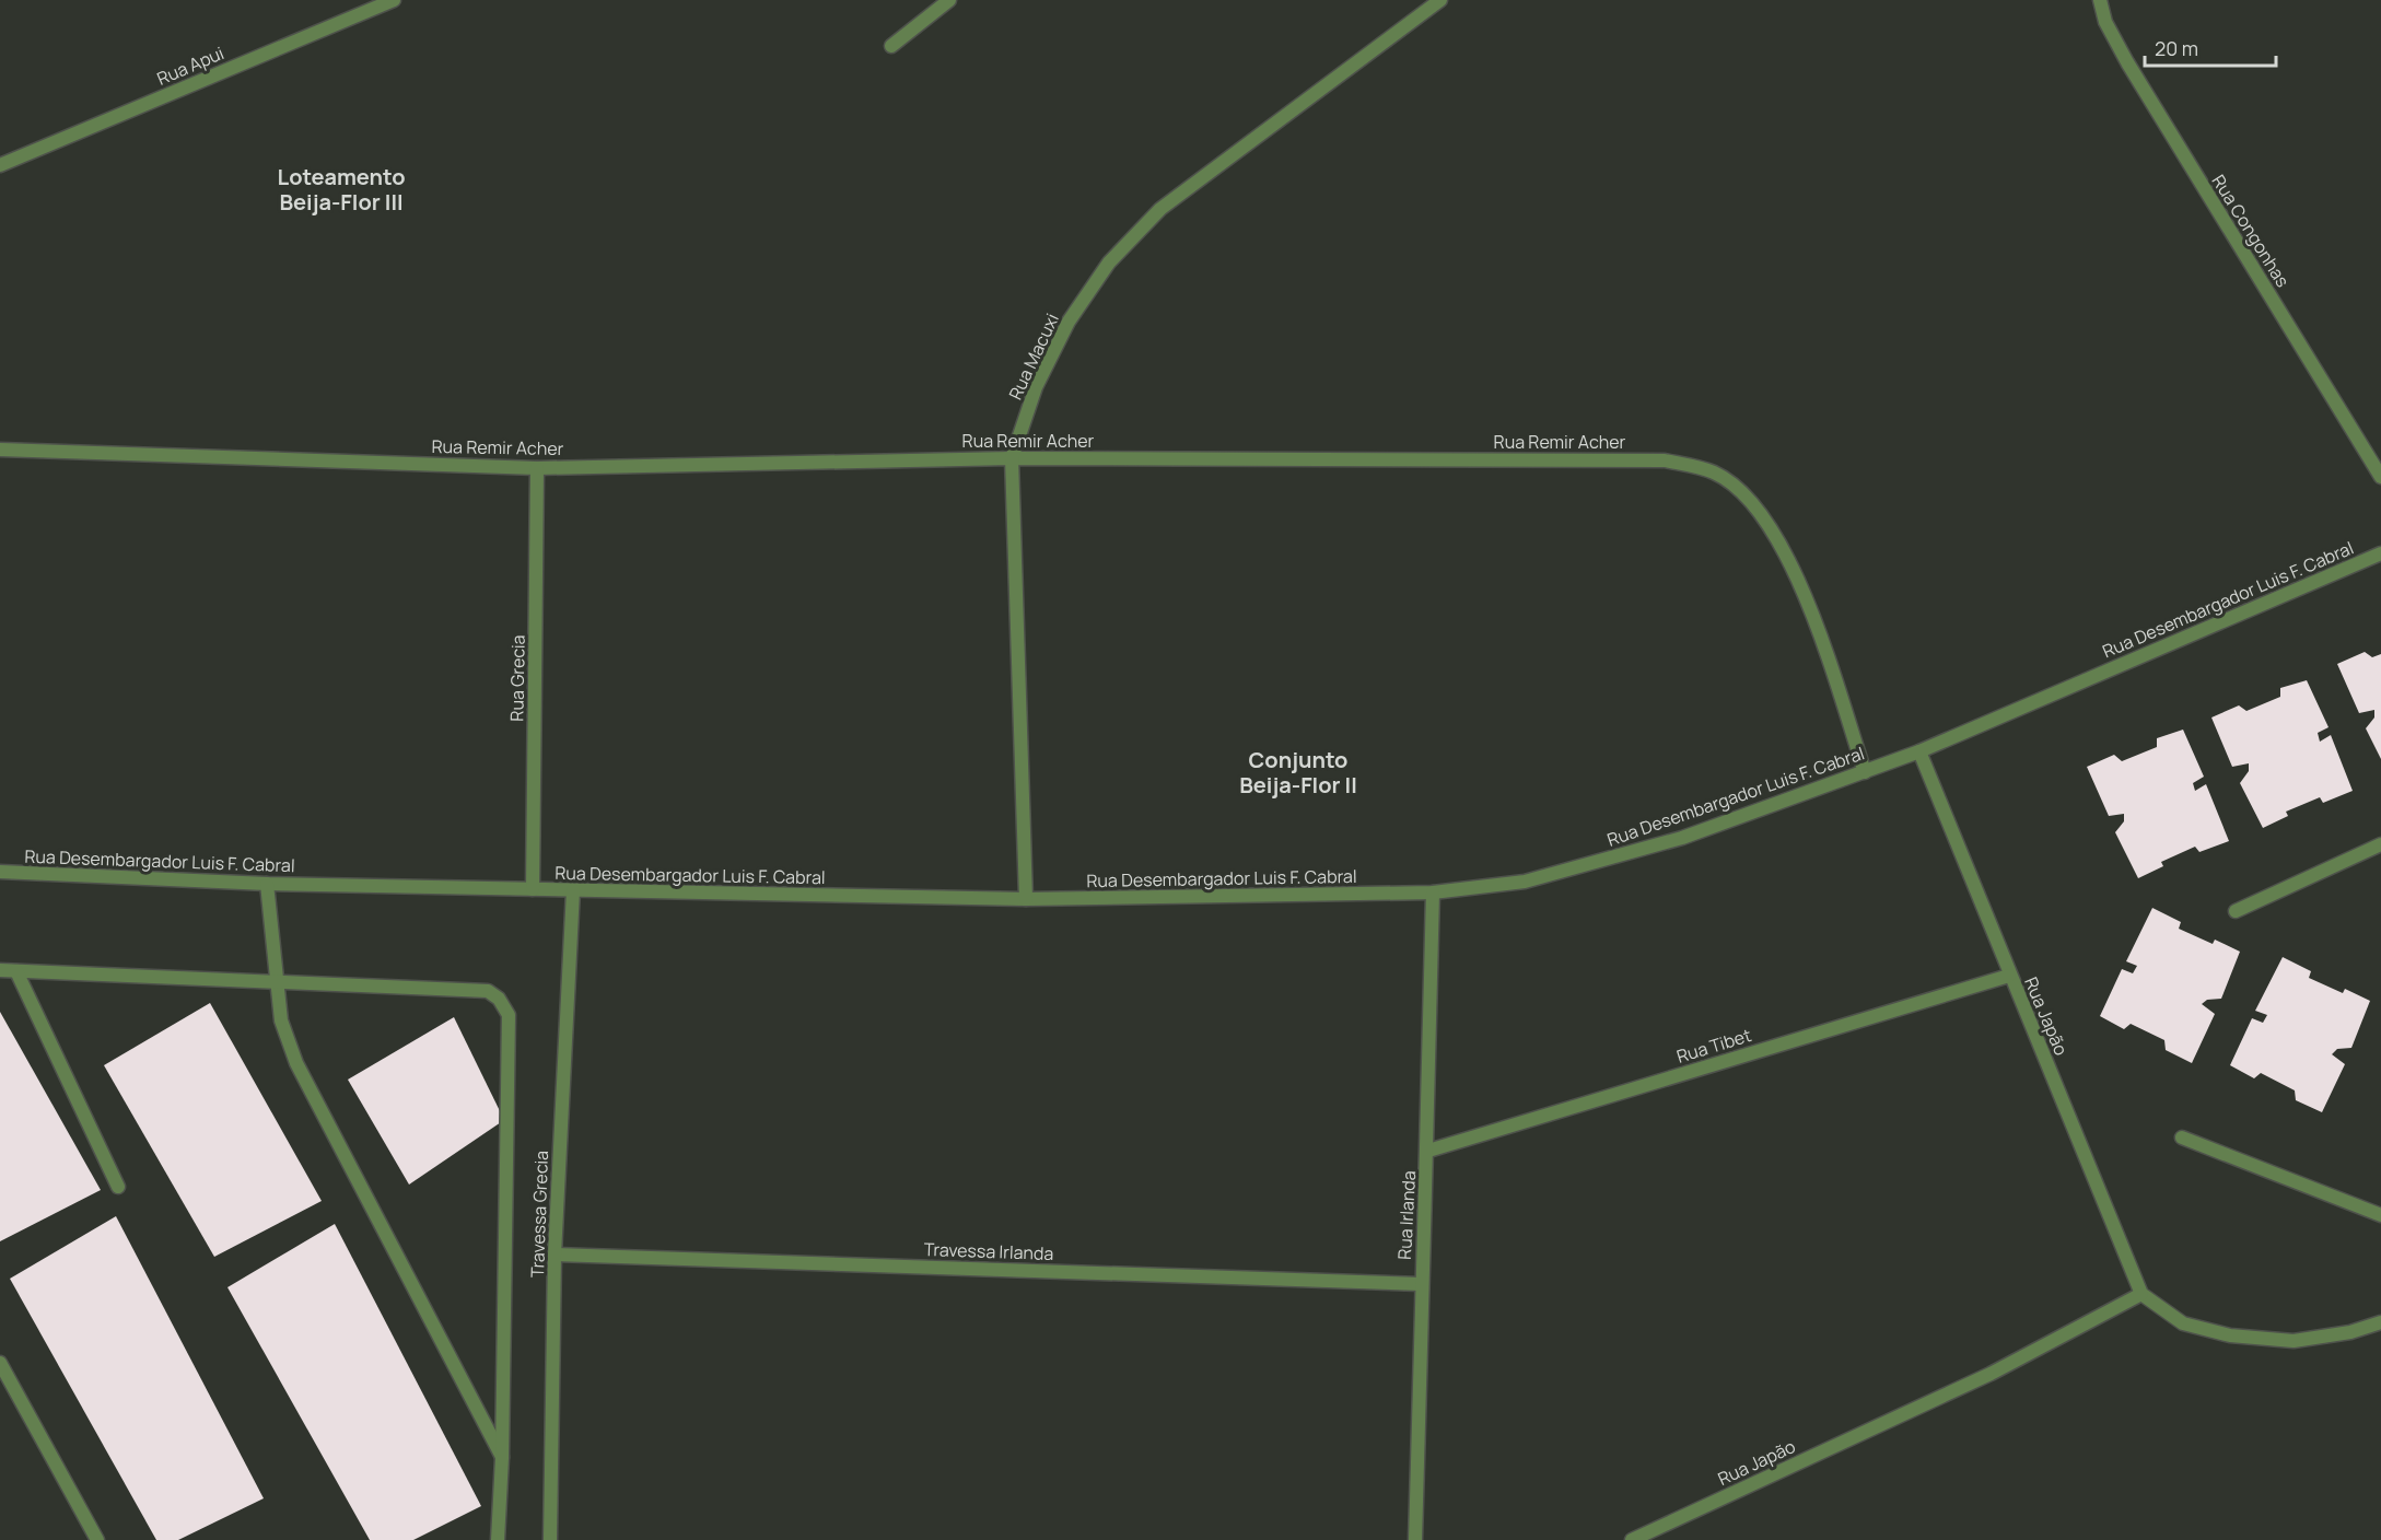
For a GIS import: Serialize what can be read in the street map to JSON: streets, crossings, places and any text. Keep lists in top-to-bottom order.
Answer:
{
  "streets": {
    "street": [
      "Rua Apui",
      "Rua Congonhas",
      "Rua Macuxi",
      "Rua Remir Acher",
      "Rua Desembargador Luis F. Cabral",
      "Rua Grecia",
      "Rua Japão",
      "Rua Tibet",
      "Travessa Grecia",
      "Rua Irlanda",
      "Travessa Irlanda"
    ]
  },
  "crossings": [
    ["Rua Macuxi", "Rua Remir Acher"],
    ["Rua Macuxi", "Rua Desembargador Luis F. Cabral"],
    ["Rua Remir Acher", "Rua Desembargador Luis F. Cabral"],
    ["Rua Remir Acher", "Rua Grecia"],
    ["Rua Desembargador Luis F. Cabral", "Rua Grecia"],
    ["Rua Desembargador Luis F. Cabral", "Rua Japão"],
    ["Rua Desembargador Luis F. Cabral", "Travessa Grecia"],
    ["Rua Desembargador Luis F. Cabral", "Rua Irlanda"],
    ["Rua Japão", "Rua Tibet"],
    ["Rua Tibet", "Rua Irlanda"],
    ["Travessa Grecia", "Travessa Irlanda"],
    ["Rua Irlanda", "Travessa Irlanda"]
  ],
  "districts": ["Loteamento Beija-Flor III", "Conjunto Beija-Flor II"],
  "scale_bar": "20 m"
}
